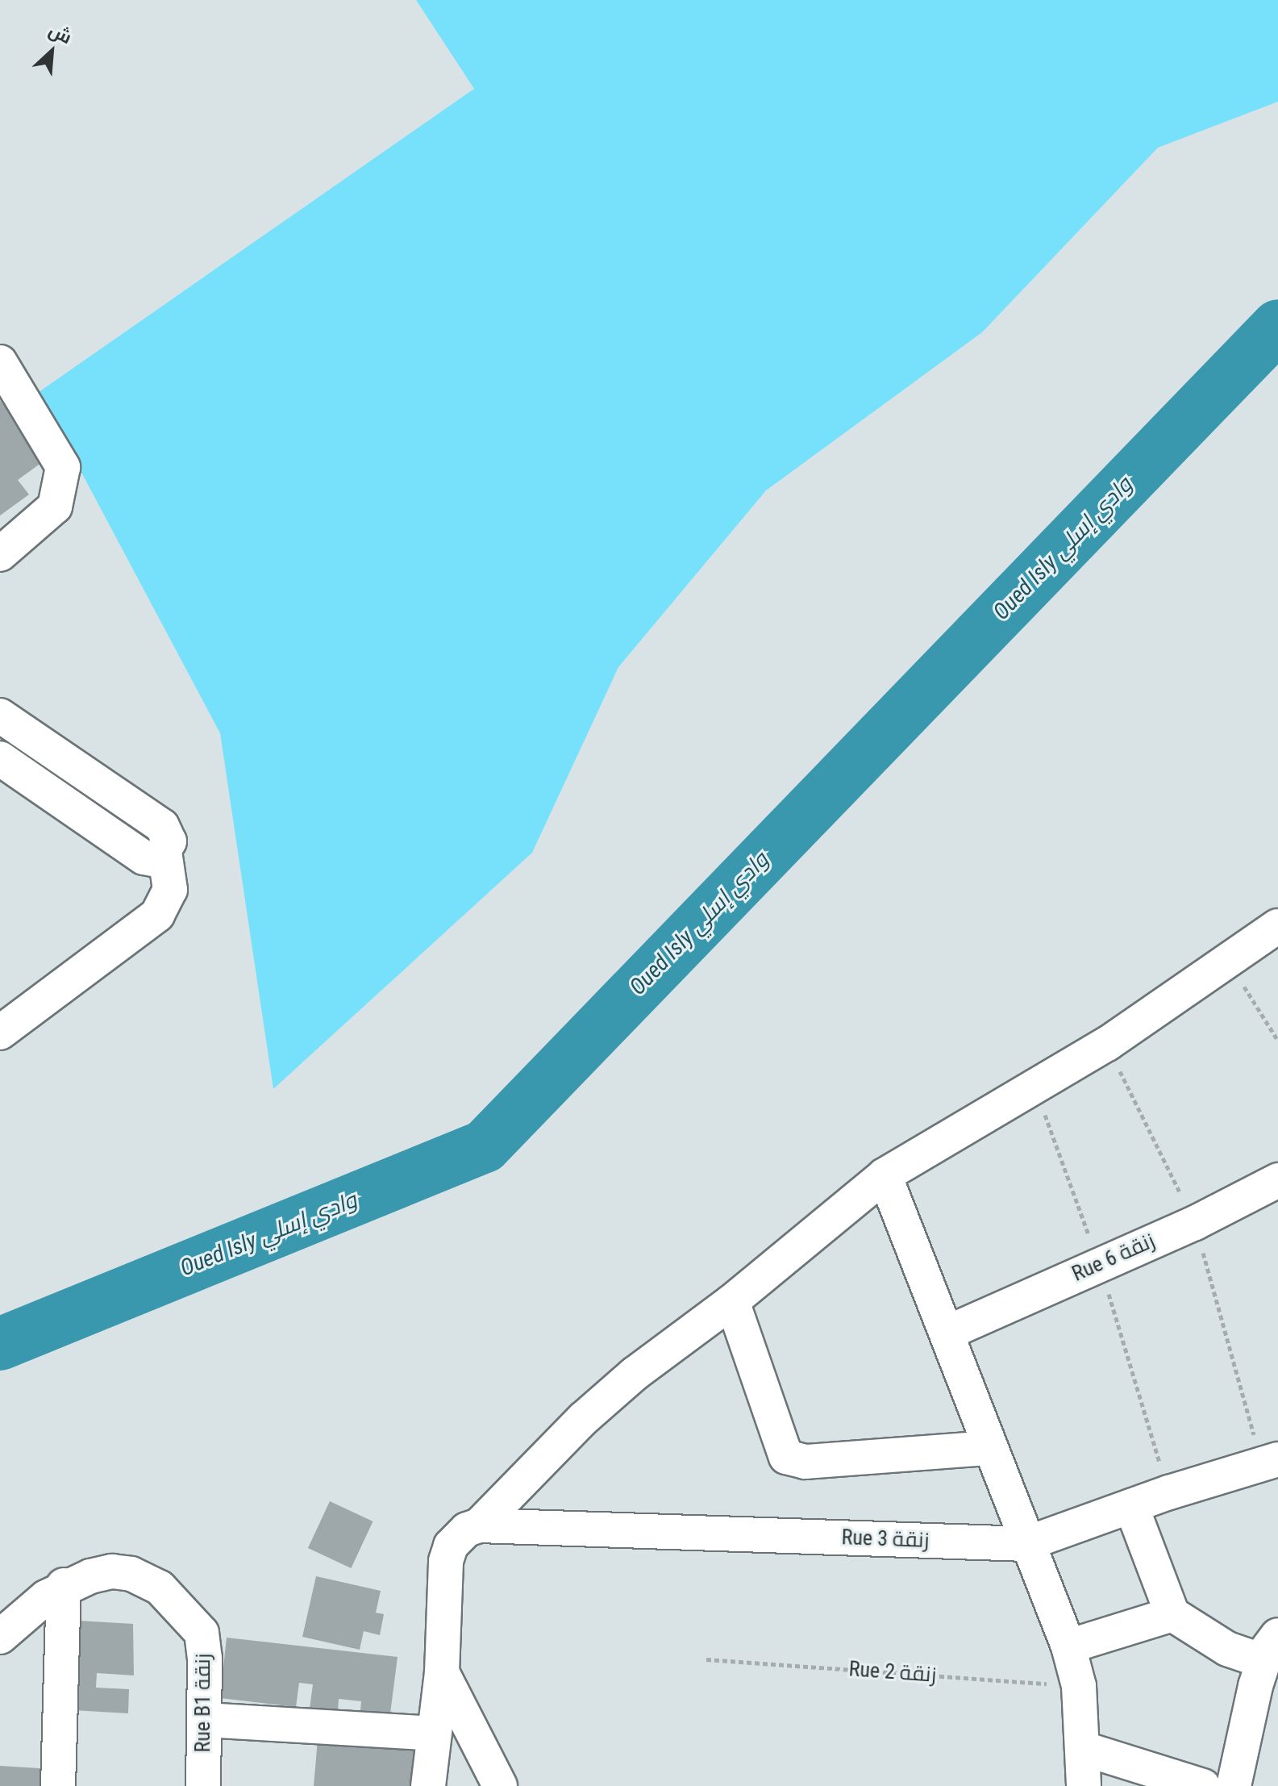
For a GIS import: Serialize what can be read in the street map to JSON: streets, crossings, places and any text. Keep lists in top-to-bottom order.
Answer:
{
  "streets": {
    "street": ["Rue 6 زنقة", "Rue 3 زنقة", "Rue B1 زنقة"],
    "path": ["Rue 2 زنقة"]
  },
  "water": ["Oued Isly وادي إسلي"],
  "north": "top right"
}
